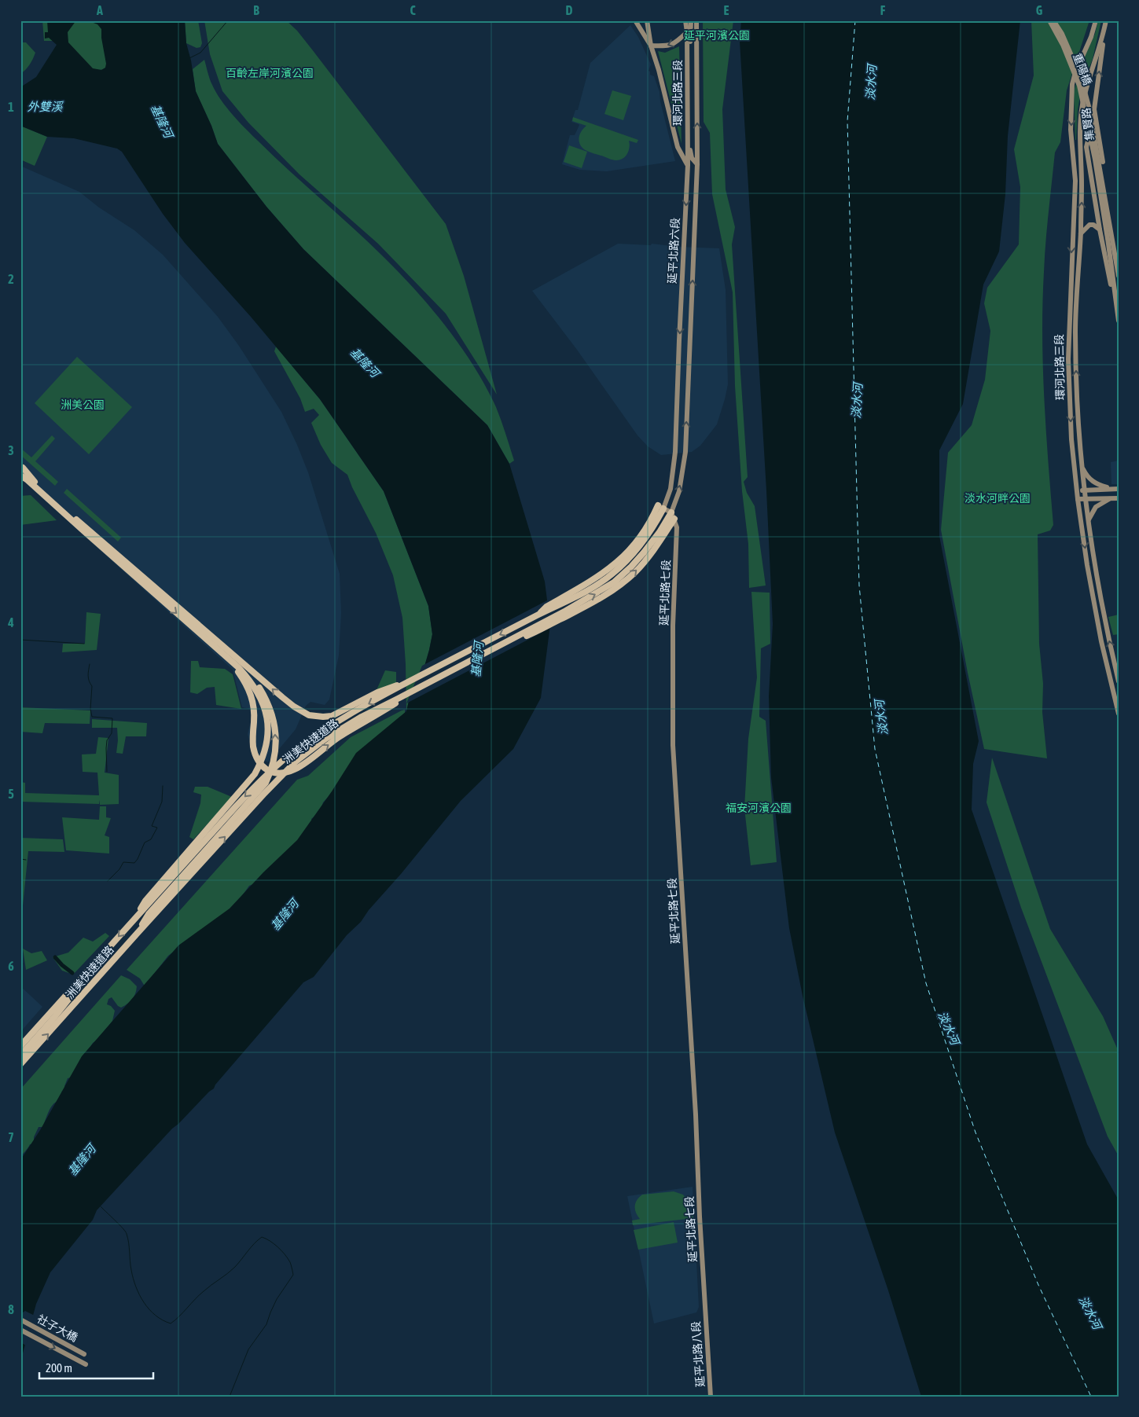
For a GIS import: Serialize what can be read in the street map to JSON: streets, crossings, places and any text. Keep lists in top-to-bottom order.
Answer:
{
  "streets": {
    "highway": ["洲美快速道路"],
    "street": [
      "重陽橋",
      "環河北路三段",
      "集賢路",
      "延平北路六段",
      "延平北路七段",
      "社子大橋",
      "延平北路八段"
    ]
  },
  "crossings": [
    ["重陽橋", "集賢路"],
    ["環河北路三段", "集賢路"],
    ["環河北路三段", "延平北路六段"],
    ["延平北路六段", "延平北路七段"],
    ["延平北路六段", "洲美快速道路"],
    ["延平北路七段", "延平北路八段"]
  ],
  "one_way": ["集賢路"],
  "water": ["淡水河", "外雙溪", "基隆河"],
  "parks": [
    "延平河濱公園",
    "百齡左岸河濱公園",
    "洲美公園",
    "淡水河畔公園",
    "福安河濱公園"
  ],
  "scale_bar": "200 m",
  "grid": {
    "columns": [
      "A",
      "B",
      "C",
      "D",
      "E",
      "F",
      "G"
    ],
    "rows": [
      "1",
      "2",
      "3",
      "4",
      "5",
      "6",
      "7",
      "8"
    ]
  }
}
